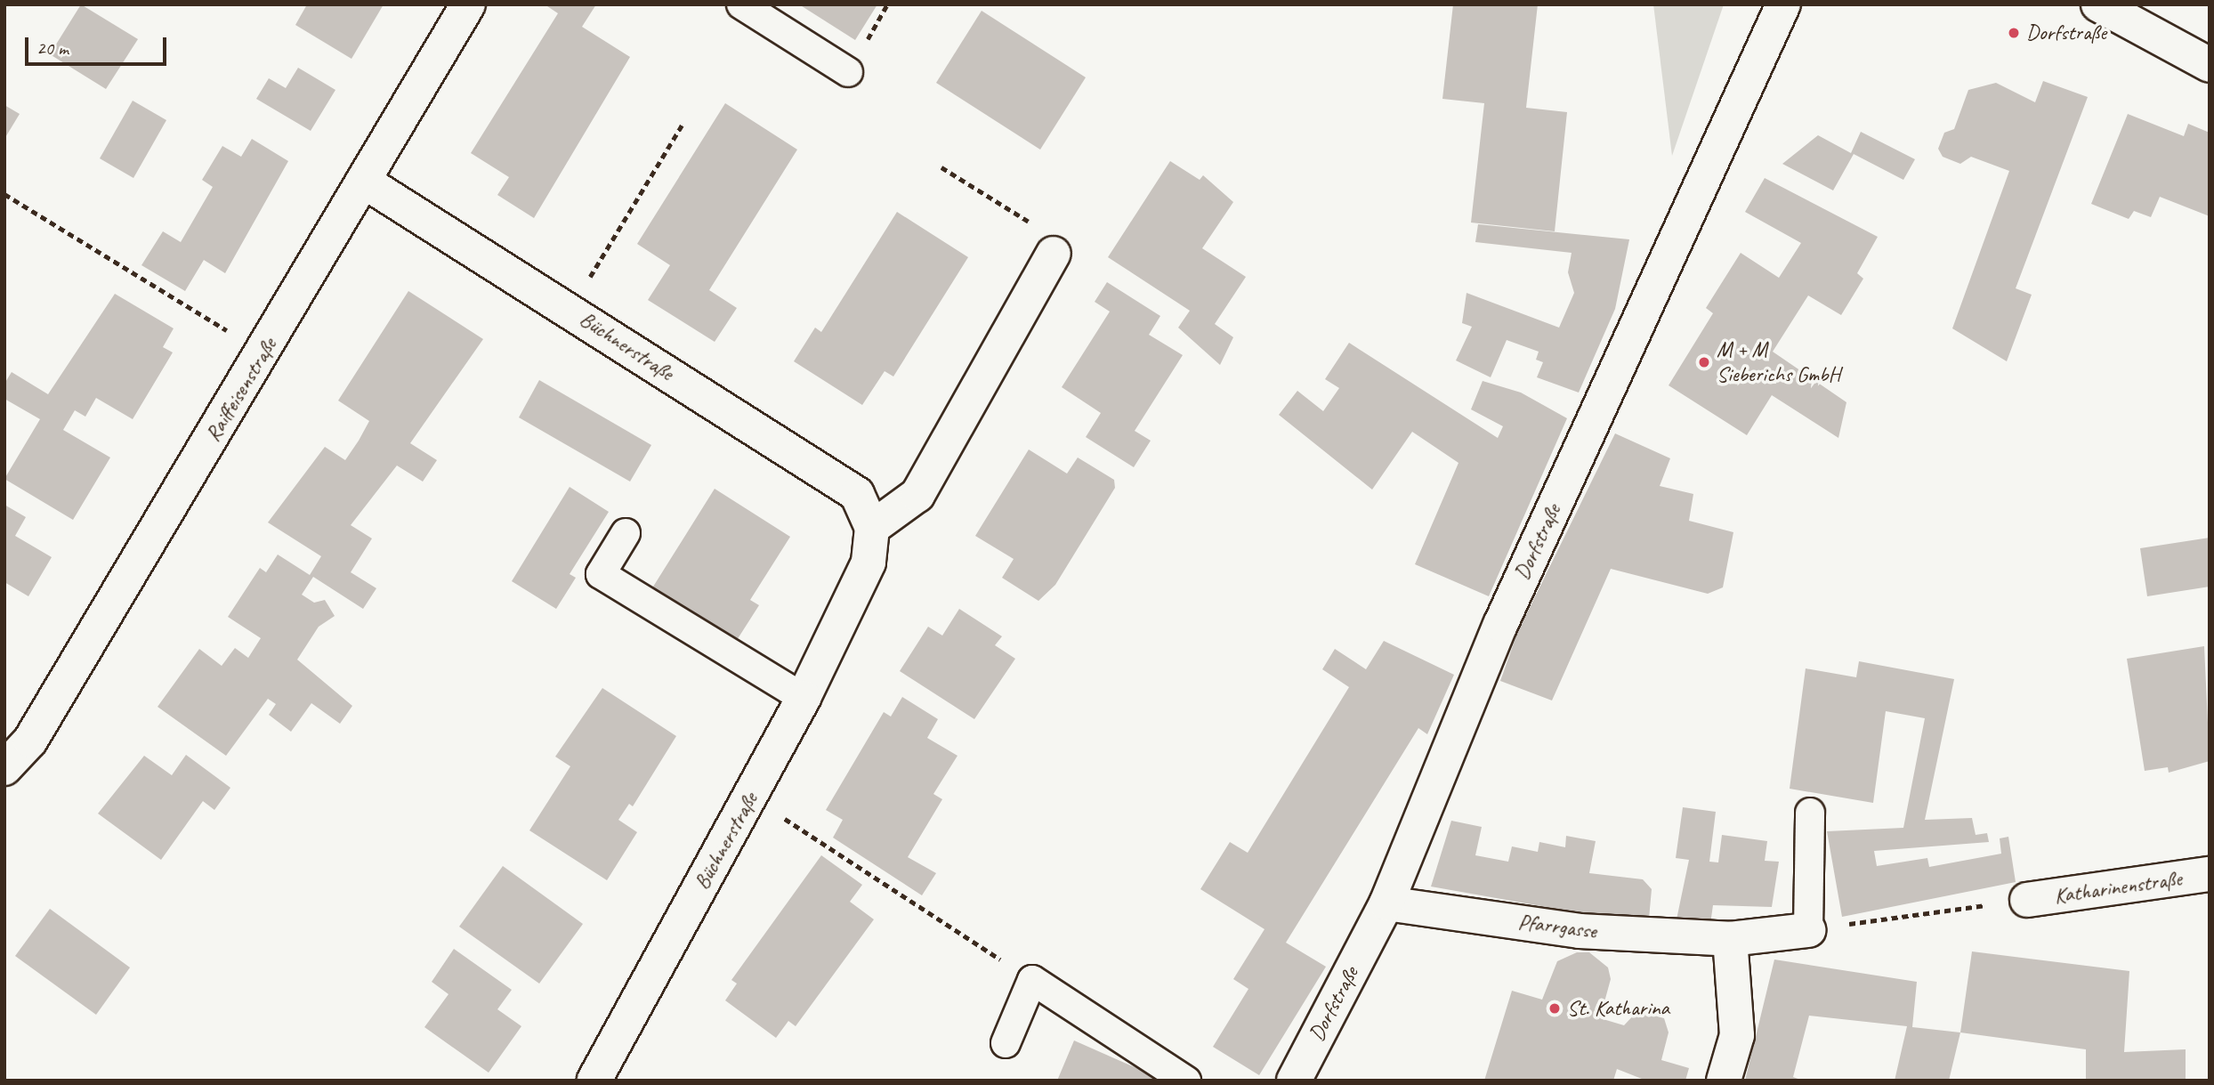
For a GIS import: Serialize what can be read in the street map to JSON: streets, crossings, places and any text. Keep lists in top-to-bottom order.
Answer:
{
  "streets": {
    "street": [
      "Büchnerstraße",
      "Raiffeisenstraße",
      "Dorfstraße",
      "Katharinenstraße",
      "Pfarrgasse"
    ]
  },
  "crossings": [
    ["Büchnerstraße", "Raiffeisenstraße"],
    ["Dorfstraße", "Pfarrgasse"]
  ],
  "places": ["Dorfstraße", "M + M Sieberichs GmbH", "St. Katharina"],
  "scale_bar": "20 m"
}
